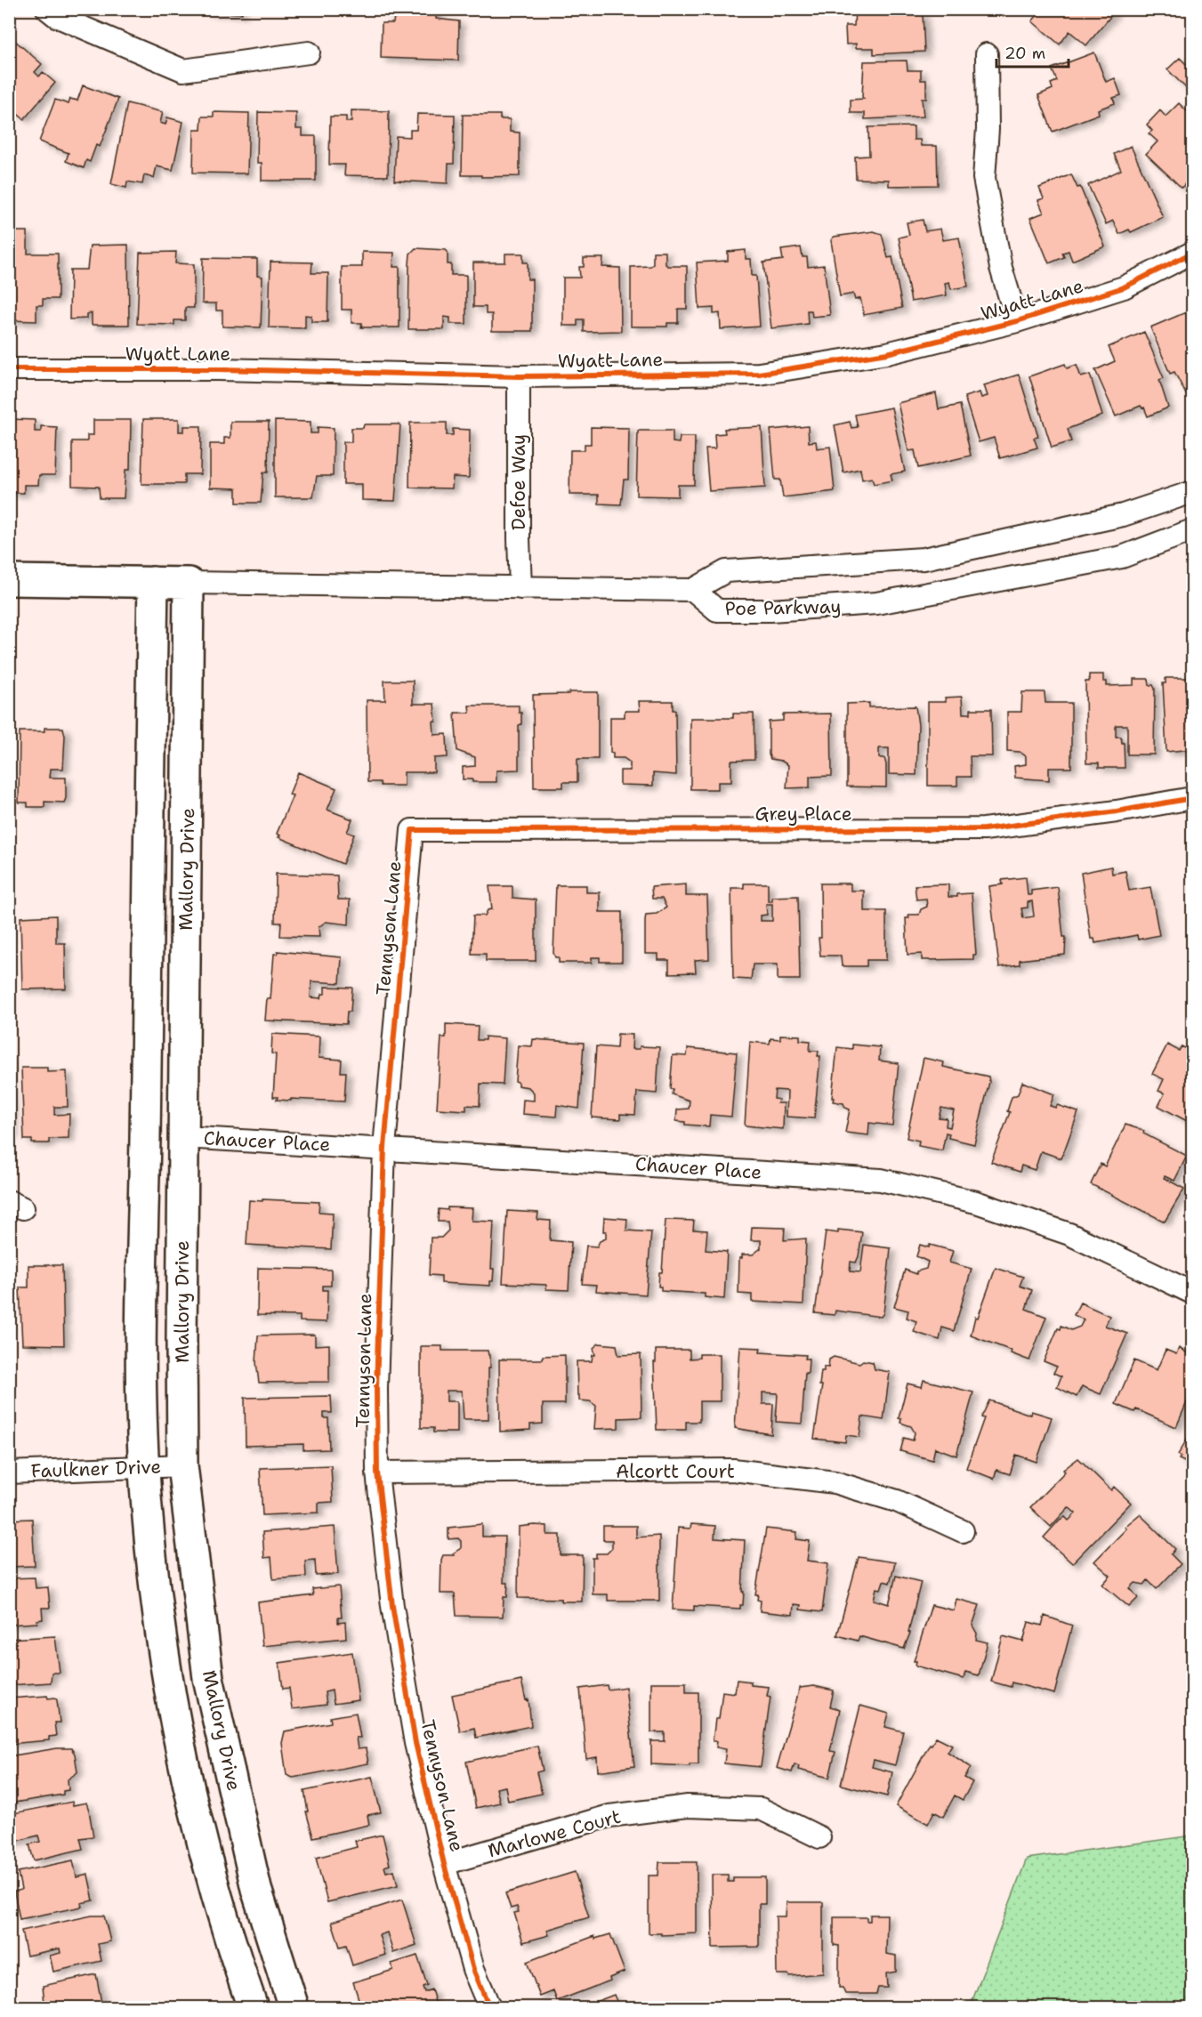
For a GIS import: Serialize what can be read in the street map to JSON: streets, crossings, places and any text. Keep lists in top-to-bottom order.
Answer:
{
  "streets": {
    "main road": ["Mallory Drive"],
    "street": [
      "Wyatt Lane",
      "Defoe Way",
      "Poe Parkway",
      "Grey Place",
      "Tennyson Lane",
      "Chaucer Place",
      "Faulkner Drive",
      "Alcortt Court",
      "Marlowe Court"
    ]
  },
  "crossings": [
    ["Wyatt Lane", "Defoe Way"],
    ["Grey Place", "Tennyson Lane"],
    ["Mallory Drive", "Chaucer Place"],
    ["Mallory Drive", "Faulkner Drive"],
    ["Tennyson Lane", "Chaucer Place"],
    ["Tennyson Lane", "Alcortt Court"],
    ["Tennyson Lane", "Marlowe Court"]
  ],
  "scale_bar": "20 m"
}
